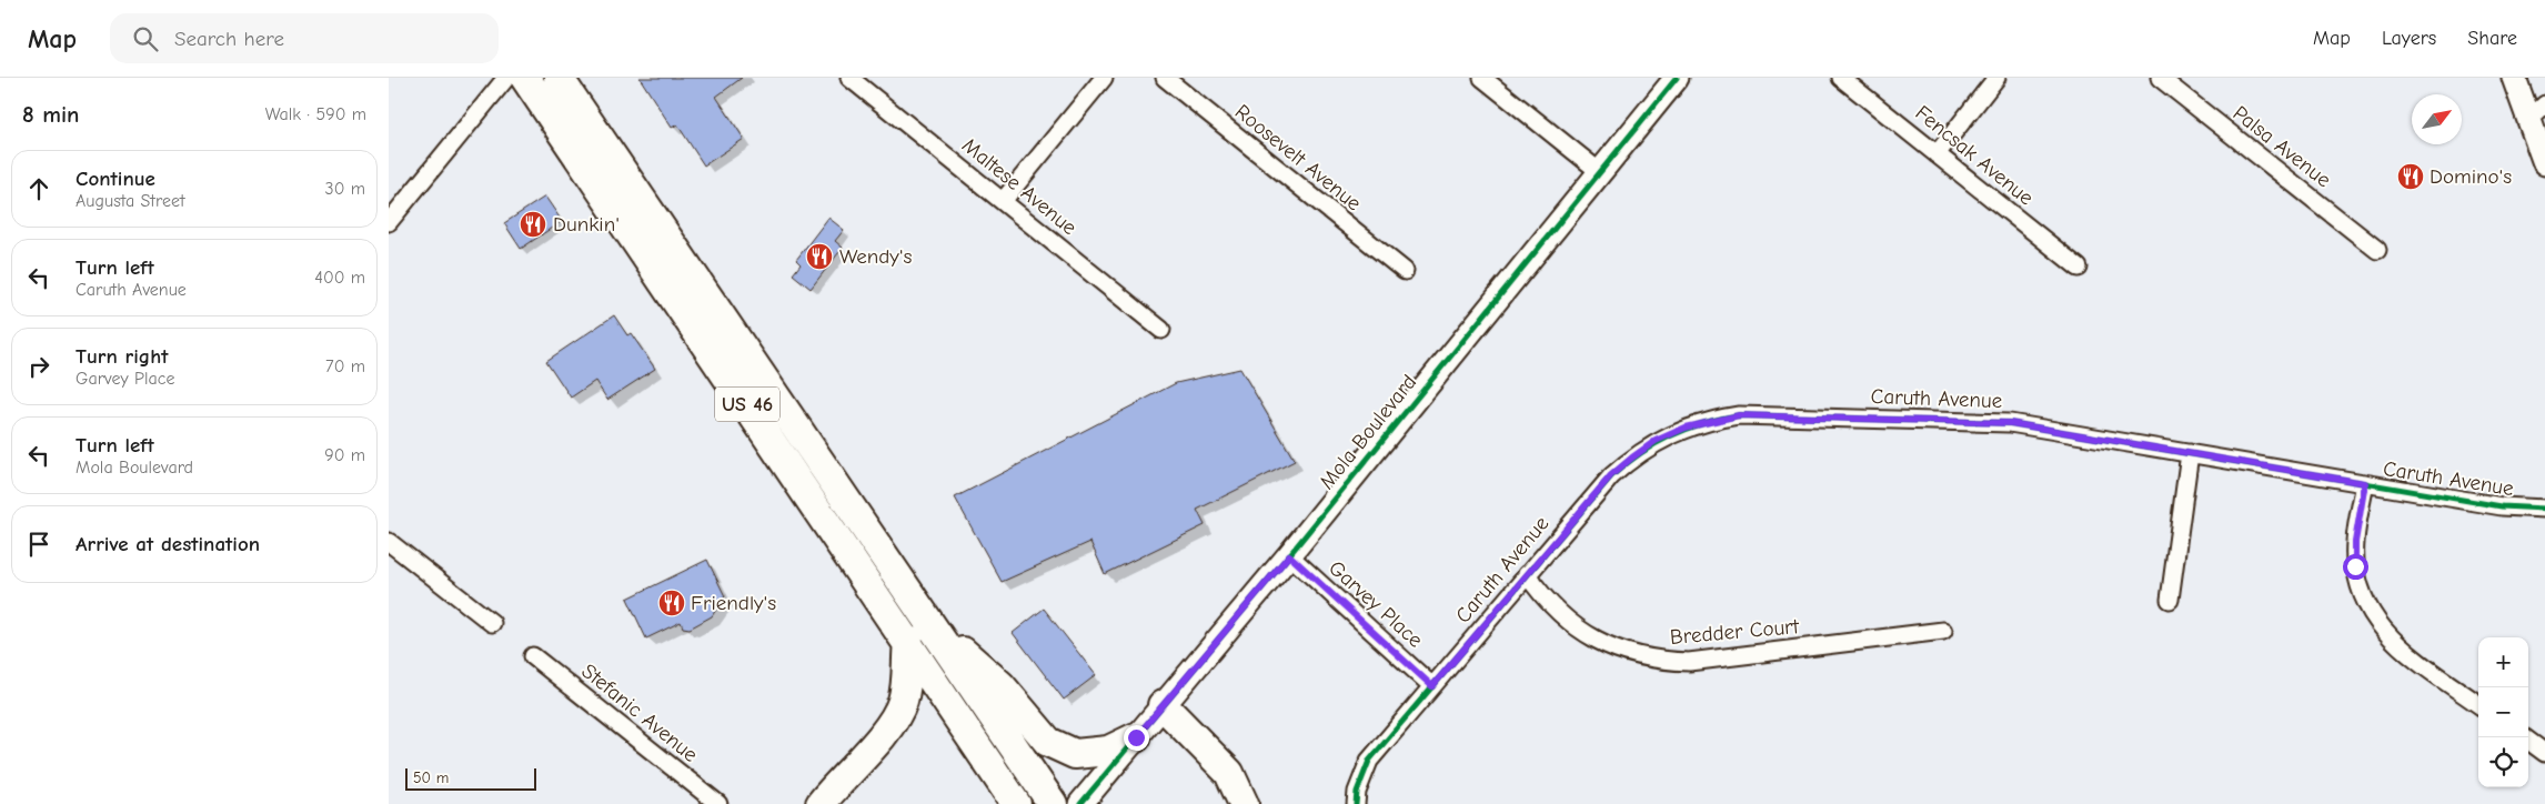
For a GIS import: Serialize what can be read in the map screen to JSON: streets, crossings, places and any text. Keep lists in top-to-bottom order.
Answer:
{
  "streets": {
    "highway": ["US 46"],
    "street": [
      "Palsa Avenue",
      "Fencsak Avenue",
      "Roosevelt Avenue",
      "Maltese Avenue",
      "Caruth Avenue",
      "Mola Boulevard",
      "Garvey Place",
      "Bredder Court",
      "Stefanic Avenue"
    ]
  },
  "crossings": [
    ["Caruth Avenue", "Garvey Place"],
    ["Caruth Avenue", "Bredder Court"],
    ["Mola Boulevard", "Garvey Place"]
  ],
  "places": {
    "restaurant": [
      "Domino's",
      "Dunkin'",
      "Wendy's",
      "Friendly's"
    ]
  },
  "scale_bar": "50 m",
  "north": "top right",
  "page": {
    "header": "Map",
    "search": "Search here",
    "nav": ["Map", "Layers", "Share"],
    "heading": ["8 min", "Walk · 590 m"],
    "list": [
      ["Continue", "Augusta Street", "30 m"],
      ["Turn left", "Caruth Avenue", "400 m"],
      ["Turn right", "Garvey Place", "70 m"],
      ["Turn left", "Mola Boulevard", "90 m"],
      "Arrive at destination"
    ],
    "map_buttons": ["+", "−"],
    "scale": "50 m"
  }
}
